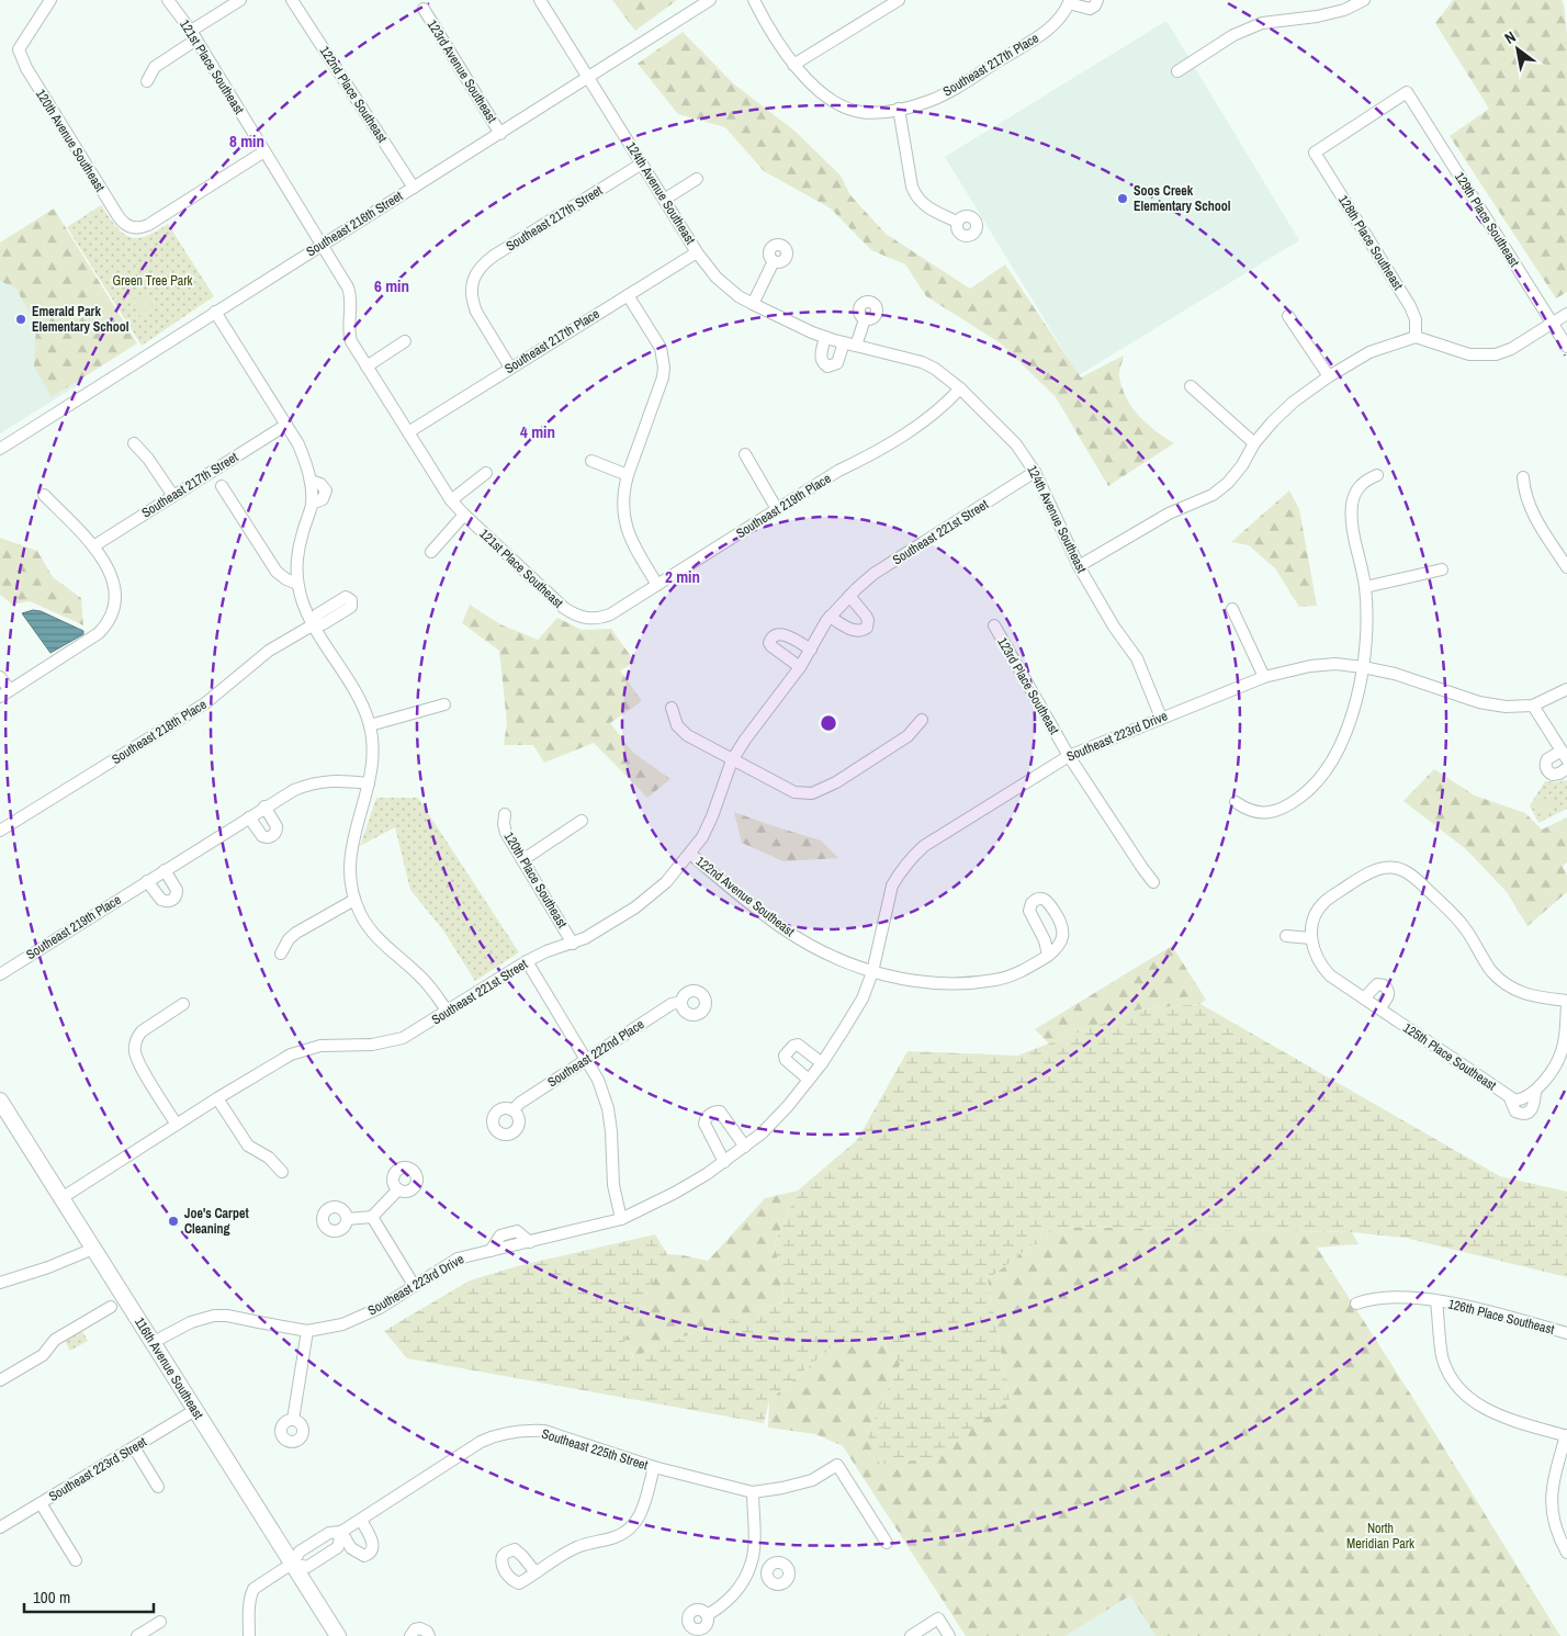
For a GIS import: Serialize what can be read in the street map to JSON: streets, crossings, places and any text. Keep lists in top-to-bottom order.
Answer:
{
  "streets": {
    "main road": ["116th Avenue Southeast"],
    "street": [
      "Southeast 217th Place",
      "121st Place Southeast",
      "123rd Avenue Southeast",
      "122nd Place Southeast",
      "120th Avenue Southeast",
      "124th Avenue Southeast",
      "Southeast 217th Street",
      "129th Place Southeast",
      "Southeast 216th Street",
      "128th Place Southeast",
      "Southeast 219th Place",
      "Southeast 221st Street",
      "123rd Place Southeast",
      "Southeast 218th Place",
      "Southeast 223rd Drive",
      "120th Place Southeast",
      "122nd Avenue Southeast",
      "Southeast 222nd Place",
      "125th Place Southeast",
      "126th Place Southeast",
      "Southeast 225th Street",
      "Southeast 223rd Street"
    ]
  },
  "crossings": [
    ["Southeast 217th Place", "121st Place Southeast"],
    ["Southeast 217th Place", "124th Avenue Southeast"],
    ["Southeast 217th Place", "Southeast 217th Street"],
    ["121st Place Southeast", "120th Avenue Southeast"],
    ["121st Place Southeast", "Southeast 216th Street"],
    ["121st Place Southeast", "Southeast 219th Place"],
    ["123rd Avenue Southeast", "Southeast 216th Street"],
    ["122nd Place Southeast", "Southeast 216th Street"],
    ["124th Avenue Southeast", "Southeast 217th Street"],
    ["124th Avenue Southeast", "Southeast 216th Street"],
    ["124th Avenue Southeast", "Southeast 219th Place"],
    ["124th Avenue Southeast", "Southeast 221st Street"],
    ["124th Avenue Southeast", "Southeast 223rd Drive"],
    ["129th Place Southeast", "128th Place Southeast"],
    ["Southeast 221st Street", "120th Place Southeast"],
    ["Southeast 221st Street", "122nd Avenue Southeast"],
    ["Southeast 221st Street", "116th Avenue Southeast"],
    ["123rd Place Southeast", "Southeast 223rd Drive"],
    ["Southeast 223rd Drive", "122nd Avenue Southeast"],
    ["Southeast 223rd Drive", "116th Avenue Southeast"],
    ["116th Avenue Southeast", "Southeast 225th Street"],
    ["116th Avenue Southeast", "Southeast 223rd Street"]
  ],
  "parks": ["Green Tree Park", "North Meridian Park"],
  "places": ["Soos Creek Elementary School", "Emerald Park Elementary School", "Joe's Carpet Cleaning"],
  "scale_bar": "100 m",
  "north": "top left",
  "rings": [
    "8 min",
    "6 min",
    "4 min",
    "2 min"
  ]
}
